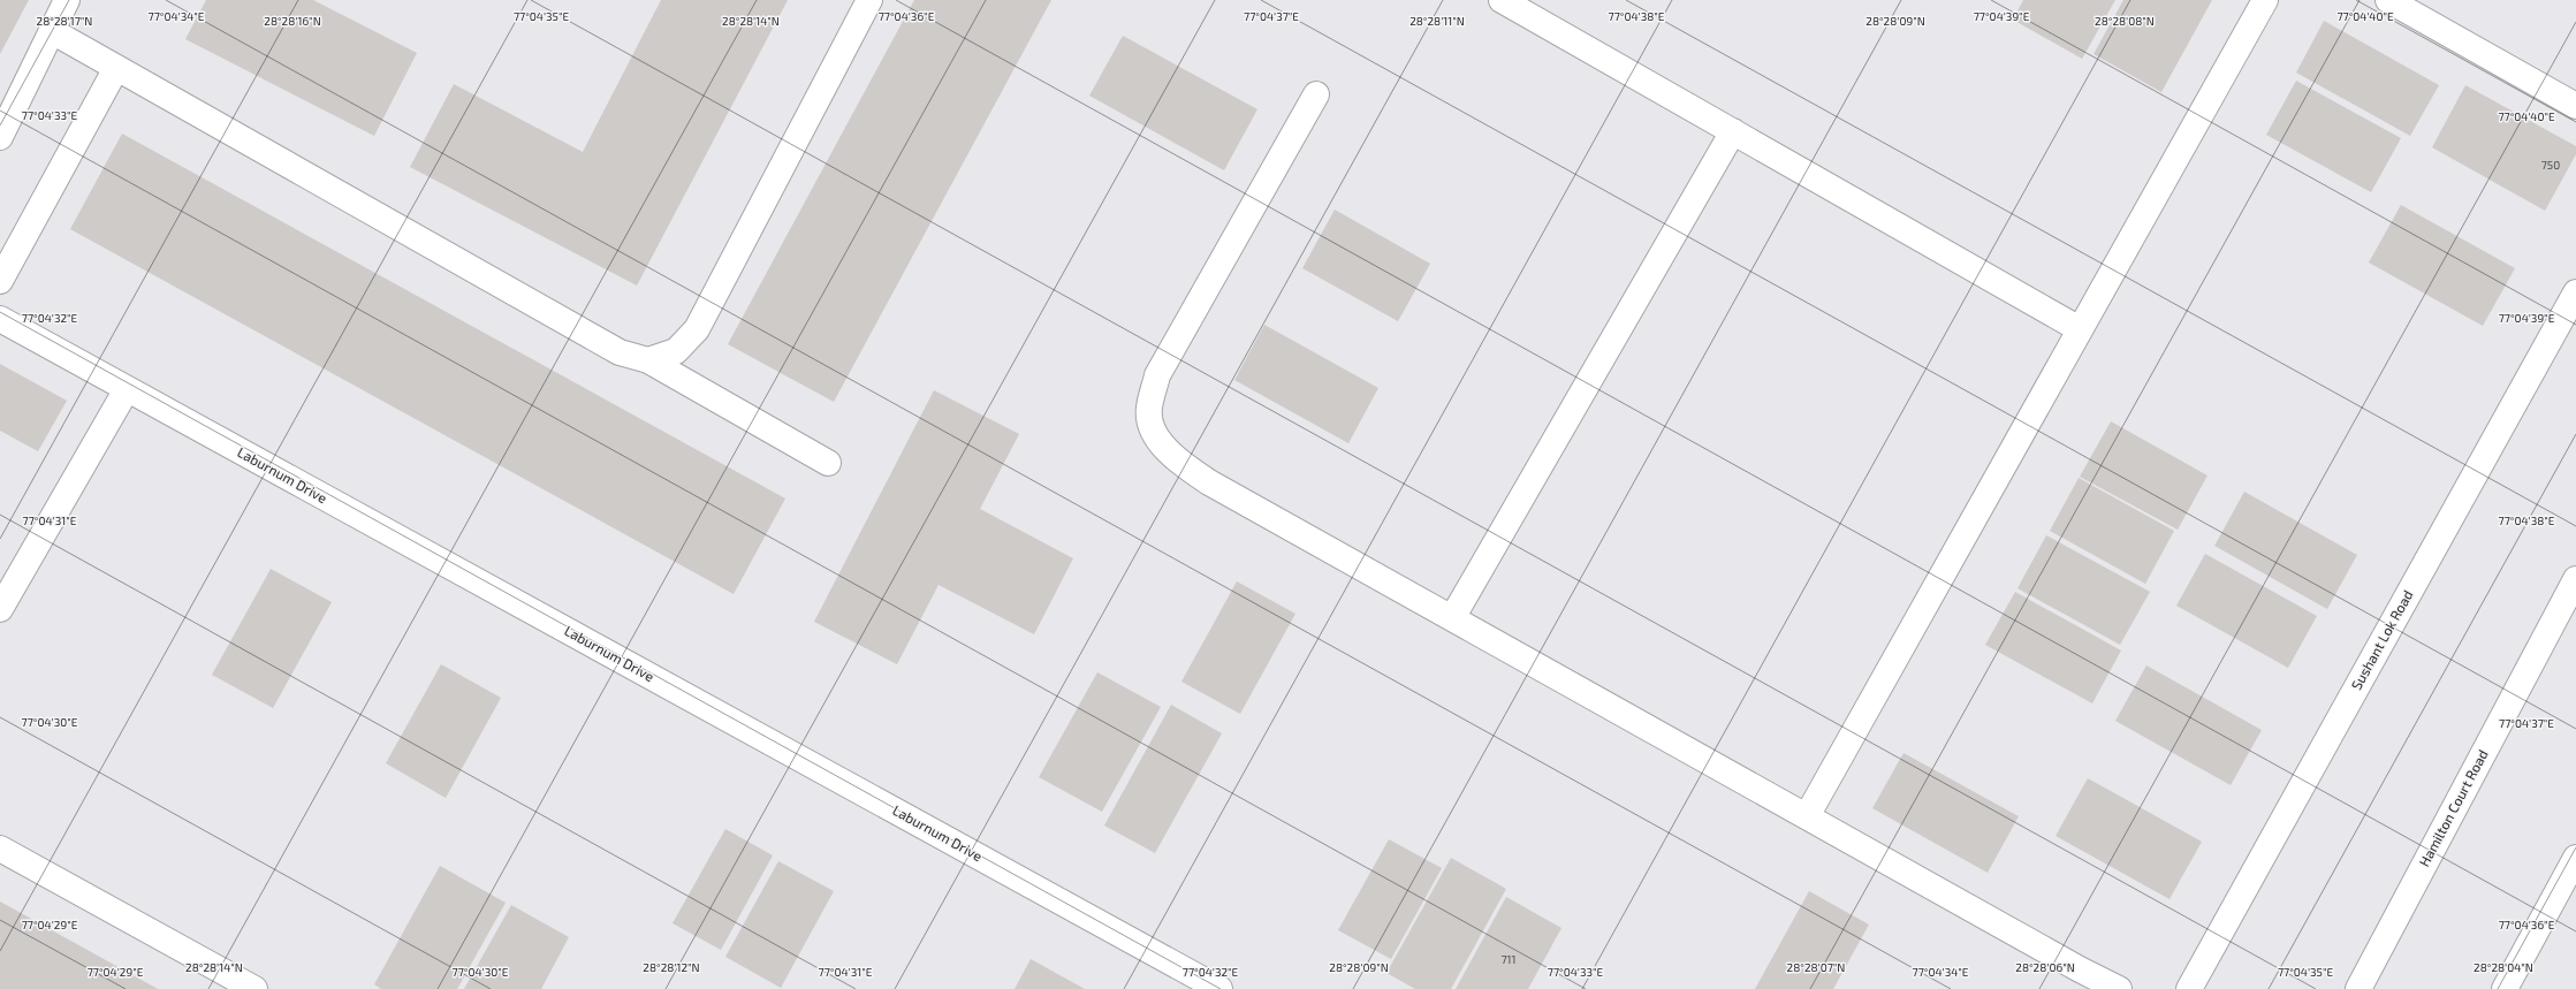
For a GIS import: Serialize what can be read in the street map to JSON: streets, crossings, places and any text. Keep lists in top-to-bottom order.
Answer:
{
  "streets": {
    "street": ["Laburnum Drive", "Sushant Lok Road", "Hamilton Court Road"]
  },
  "house_numbers": ["750", "711"],
  "coordinates": [
    "77°04'34\"E",
    "77°04'40\"E",
    "77°04'35\"E",
    "77°04'36\"E",
    "77°04'37\"E",
    "77°04'38\"E",
    "77°04'39\"E",
    "28°28'17\"N",
    "28°28'16\"N",
    "28°28'14\"N",
    "28°28'11\"N",
    "28°28'09\"N",
    "28°28'08\"N",
    "77°04'33\"E",
    "77°04'32\"E",
    "77°04'31\"E",
    "77°04'30\"E",
    "77°04'29\"E",
    "28°28'12\"N",
    "28°28'07\"N",
    "28°28'06\"N",
    "28°28'04\"N"
  ]
}
